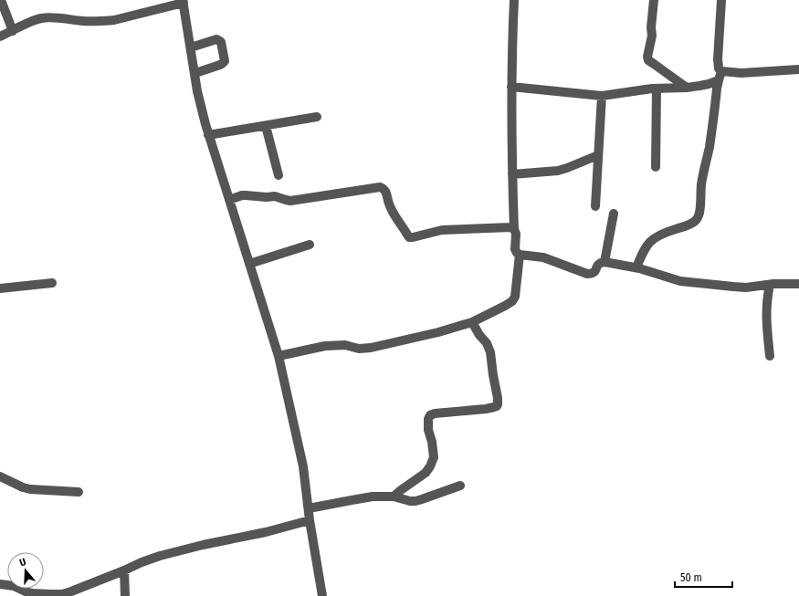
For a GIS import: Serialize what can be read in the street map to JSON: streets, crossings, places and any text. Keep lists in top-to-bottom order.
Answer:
{
  "scale_bar": "50 m",
  "north": "top"
}
